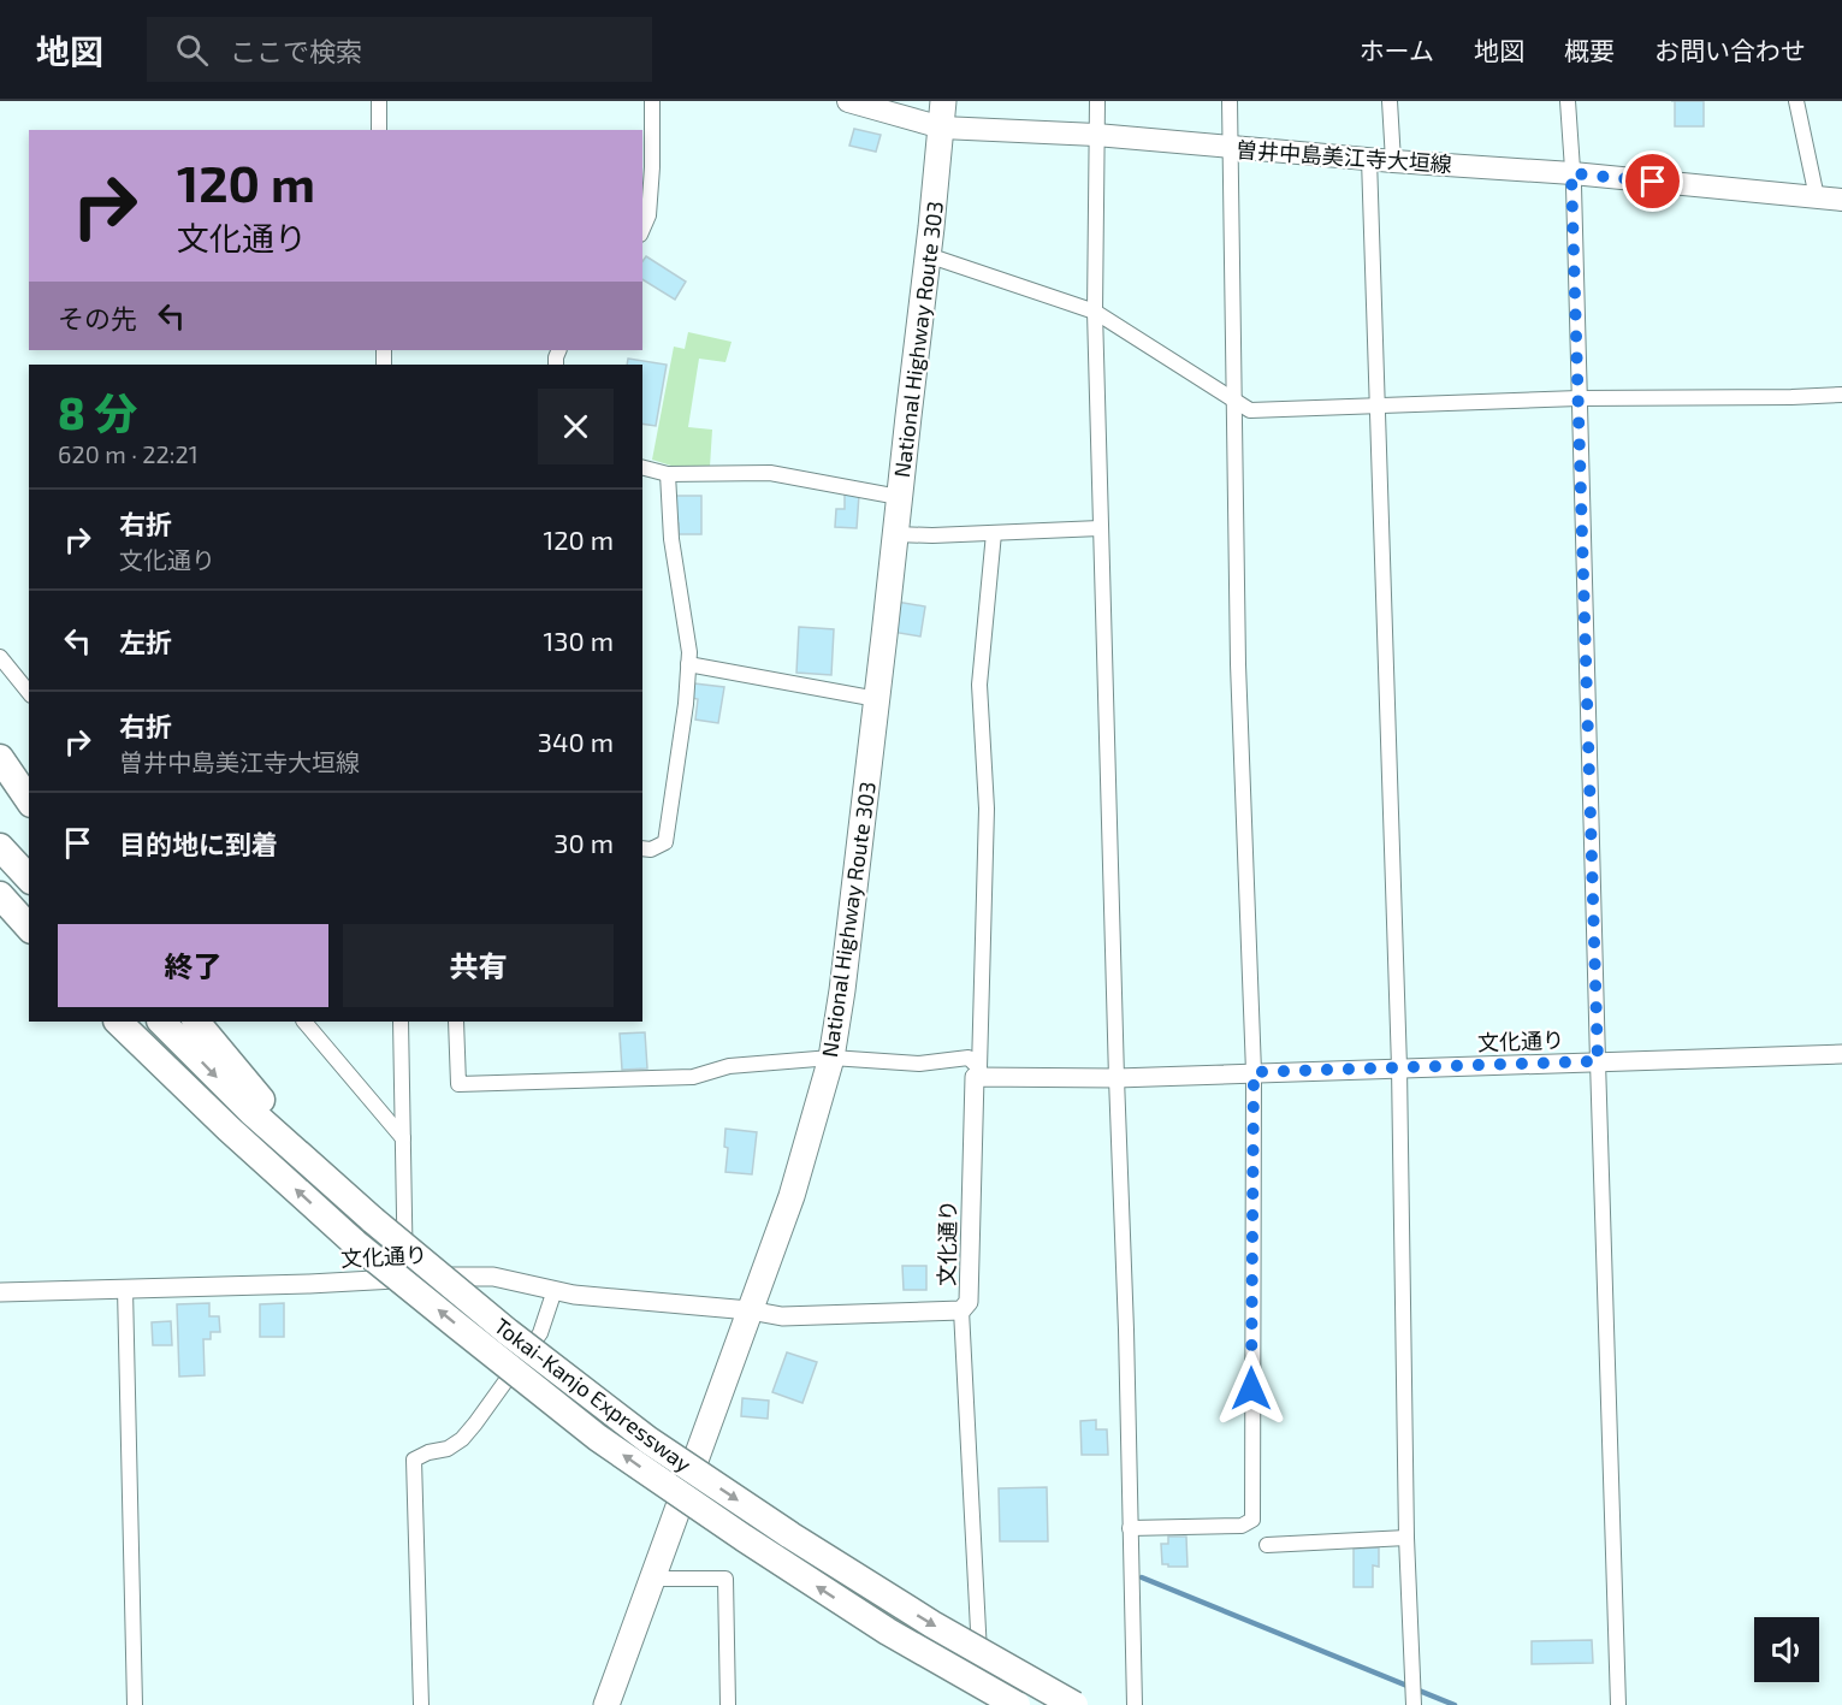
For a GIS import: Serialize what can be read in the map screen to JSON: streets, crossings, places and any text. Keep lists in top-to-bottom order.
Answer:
{
  "streets": {
    "highway": ["National Highway Route 303", "Tokai-Kanjo Expressway"],
    "main road": ["曽井中島美江寺大垣線"],
    "street": ["文化通り"]
  },
  "crossings": [
    ["曽井中島美江寺大垣線", "National Highway Route 303"],
    ["National Highway Route 303", "文化通り"]
  ],
  "page": {
    "header": "地図",
    "search": "ここで検索",
    "nav": [
      "ホーム",
      "地図",
      "概要",
      "お問い合わせ"
    ],
    "turn": ["120 m", "文化通り"],
    "then": "その先",
    "heading": ["8 分", "620 m · 22:21"],
    "list": [
      {
        "name": "右折",
        "note": "文化通り",
        "value": "120 m"
      },
      {
        "name": "左折",
        "value": "130 m"
      },
      {
        "name": "右折",
        "note": "曽井中島美江寺大垣線",
        "value": "340 m"
      },
      {
        "name": "目的地に到着",
        "value": "30 m"
      }
    ],
    "buttons": ["終了", "共有"]
  }
}
